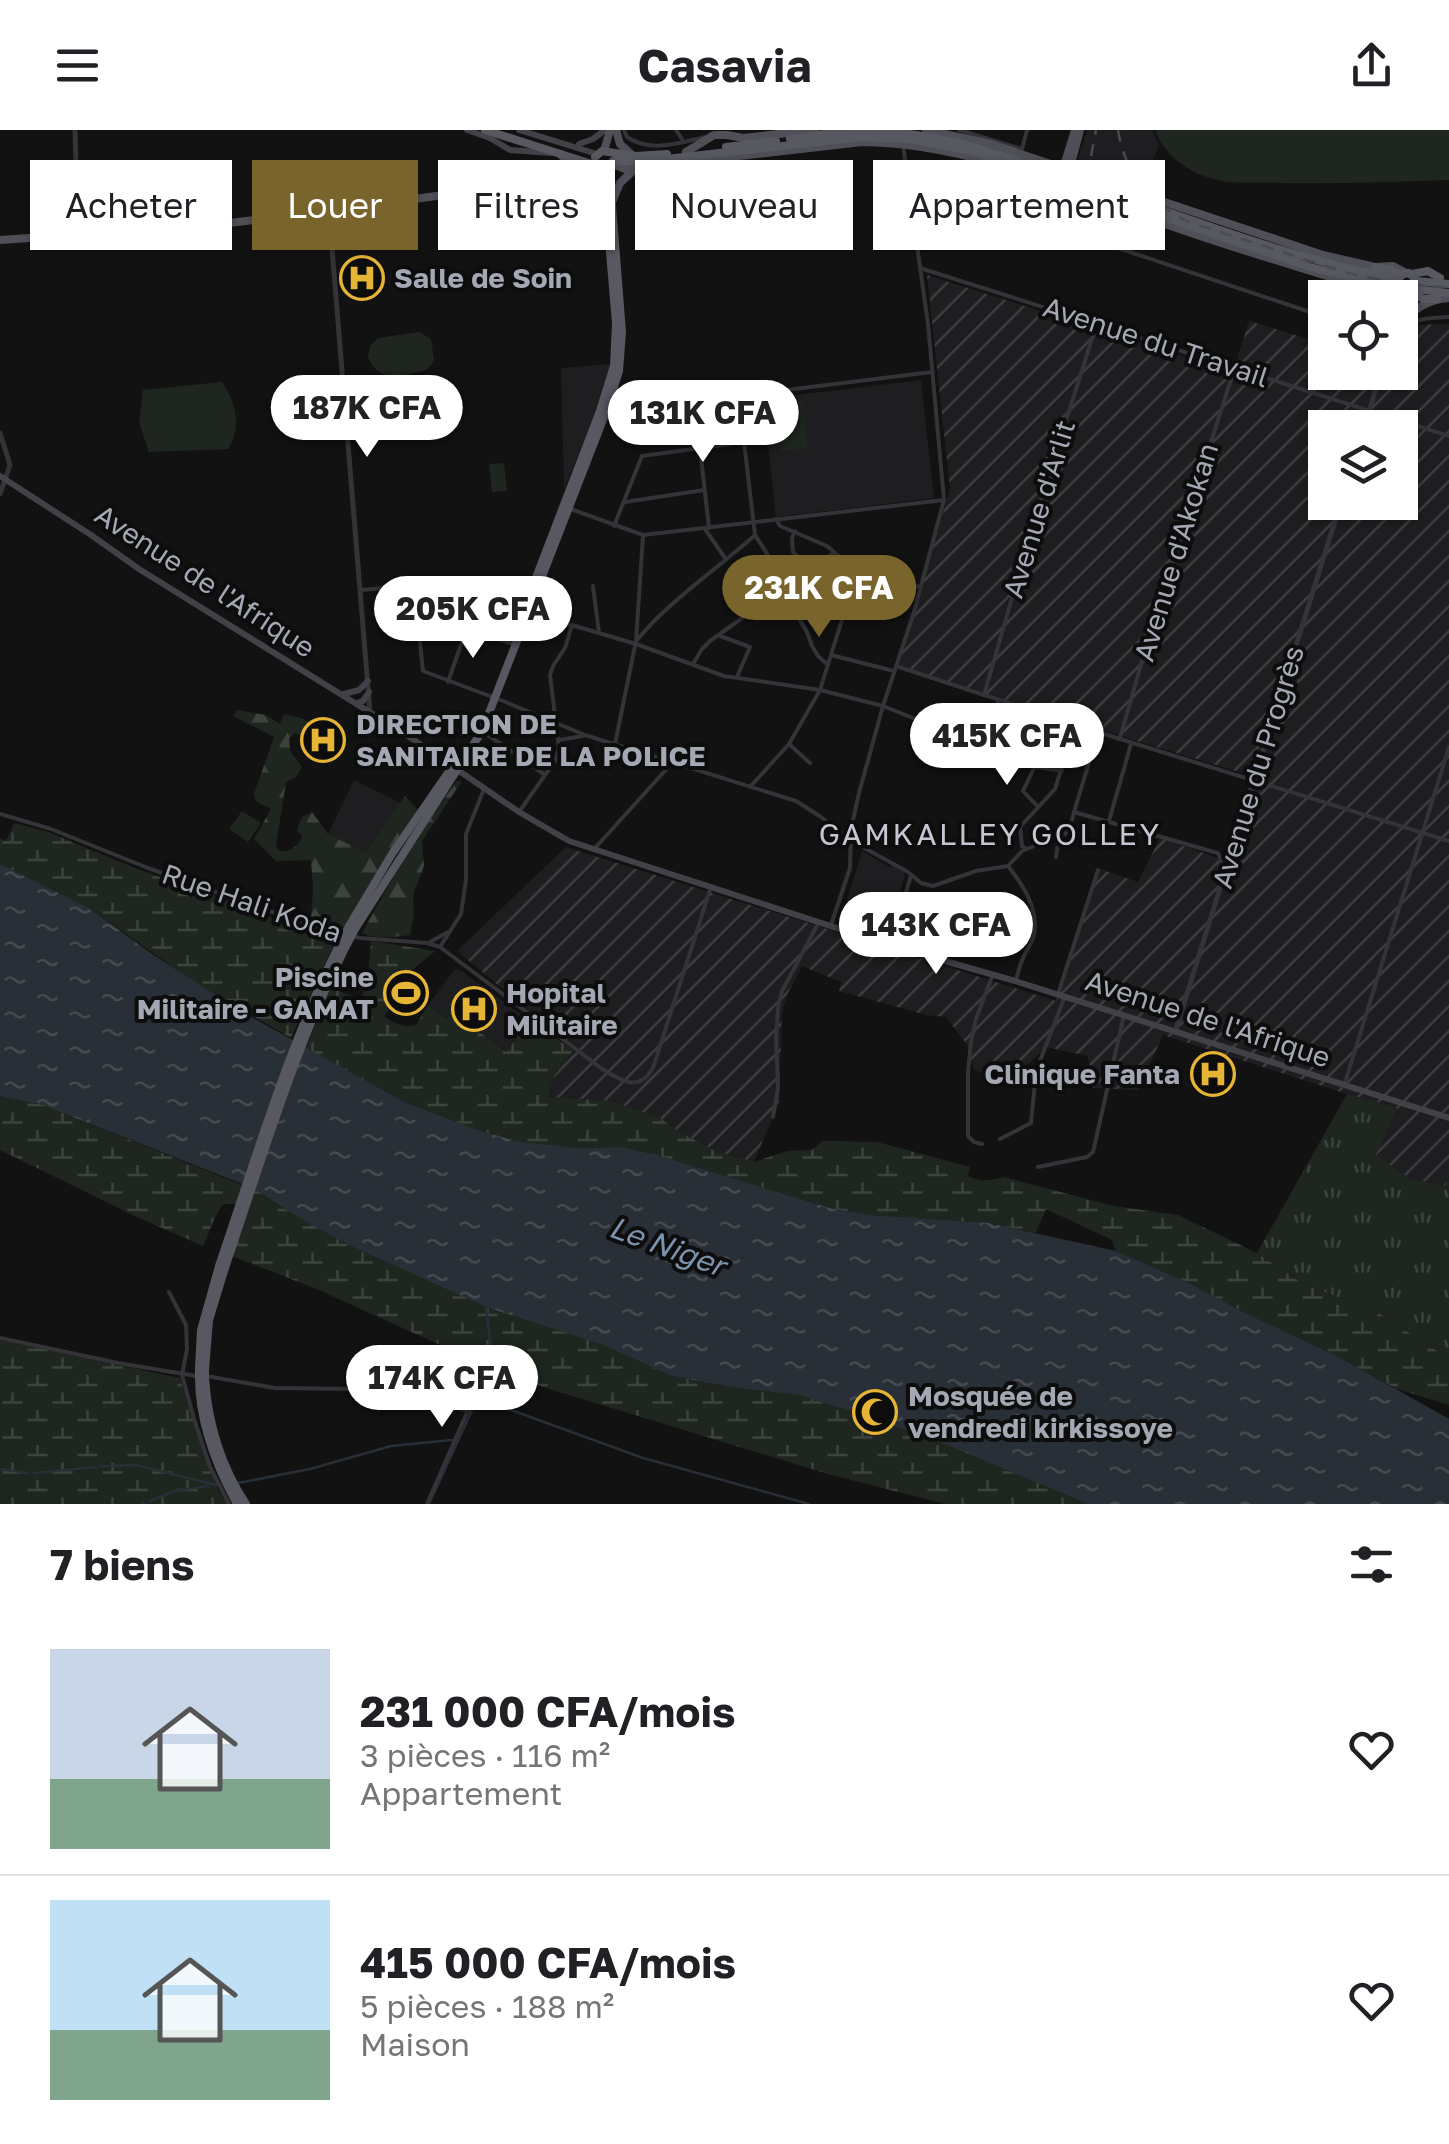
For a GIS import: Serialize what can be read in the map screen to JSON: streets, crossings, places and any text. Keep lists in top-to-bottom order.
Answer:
{
  "streets": {
    "main road": ["Avenue de l'Afrique"],
    "street": [
      "Avenue du Travail",
      "Avenue d'Arlit",
      "Avenue d'Akokan",
      "Avenue du Progrès",
      "Rue Hali Koda"
    ]
  },
  "crossings": [
    ["Avenue du Travail", "Avenue d'Arlit"],
    ["Avenue du Travail", "Avenue d'Akokan"],
    ["Avenue de l'Afrique", "Avenue du Progrès"],
    ["Avenue de l'Afrique", "Rue Hali Koda"]
  ],
  "districts": ["GAMKALLEY GOLLEY"],
  "water": ["Le Niger"],
  "places": {
    "hospital": [
      "Salle de Soin",
      "DIRECTION DE SANITAIRE DE LA POLICE",
      "Hopital Militaire",
      "Clinique Fanta"
    ],
    "sports": ["Piscine Militaire - GAMAT"],
    "mosque": ["Mosquée de vendredi kirkissoye"]
  },
  "page": {
    "header": "Casavia",
    "chip": [
      "Acheter",
      "Louer",
      "Filtres",
      "Nouveau",
      "Appartement"
    ],
    "price": [
      "187K CFA",
      "131K CFA",
      "231K CFA",
      "205K CFA",
      "415K CFA",
      "143K CFA",
      "174K CFA"
    ],
    "heading": "7 biens",
    "list": [
      {
        "name": "231 000 CFA/mois",
        "note": "3 pièces · 116 m² · Appartement"
      },
      {
        "name": "415 000 CFA/mois",
        "note": "5 pièces · 188 m² · Maison"
      }
    ]
  }
}
